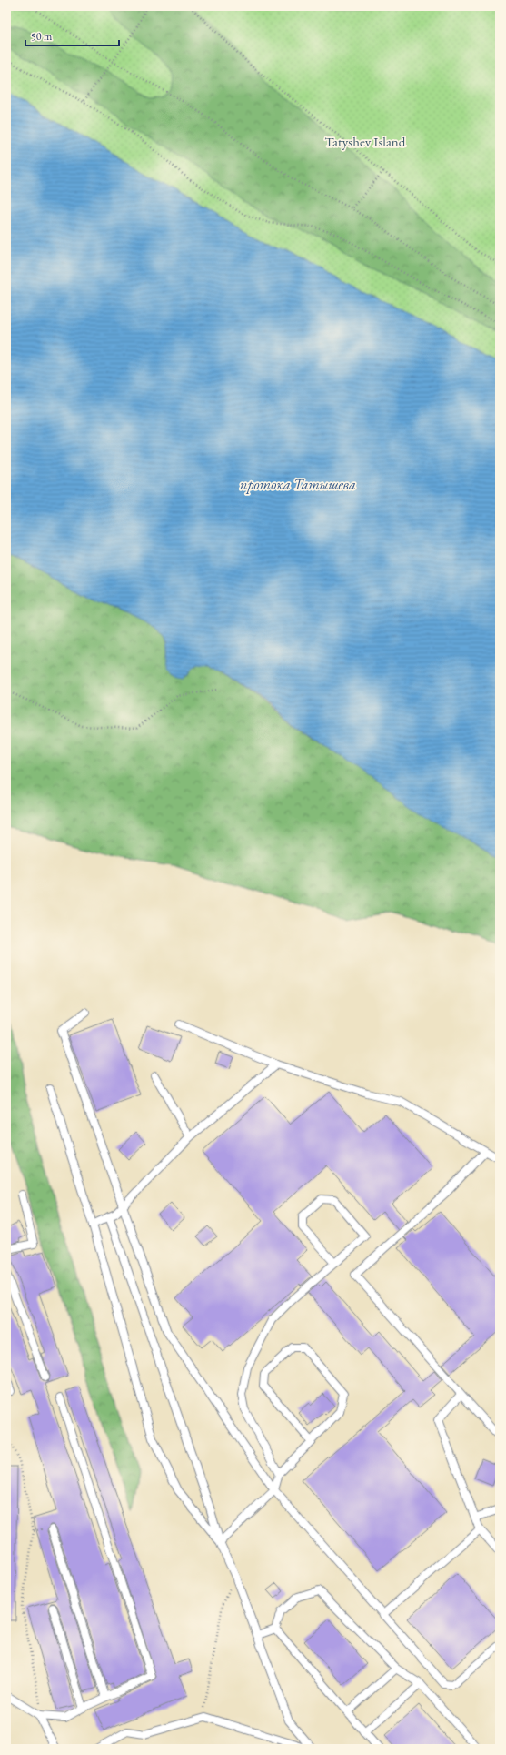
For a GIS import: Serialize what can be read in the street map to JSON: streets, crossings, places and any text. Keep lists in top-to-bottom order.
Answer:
{
  "water": ["протока Татышева"],
  "parks": ["Tatyshev Island"],
  "scale_bar": "50 m"
}
